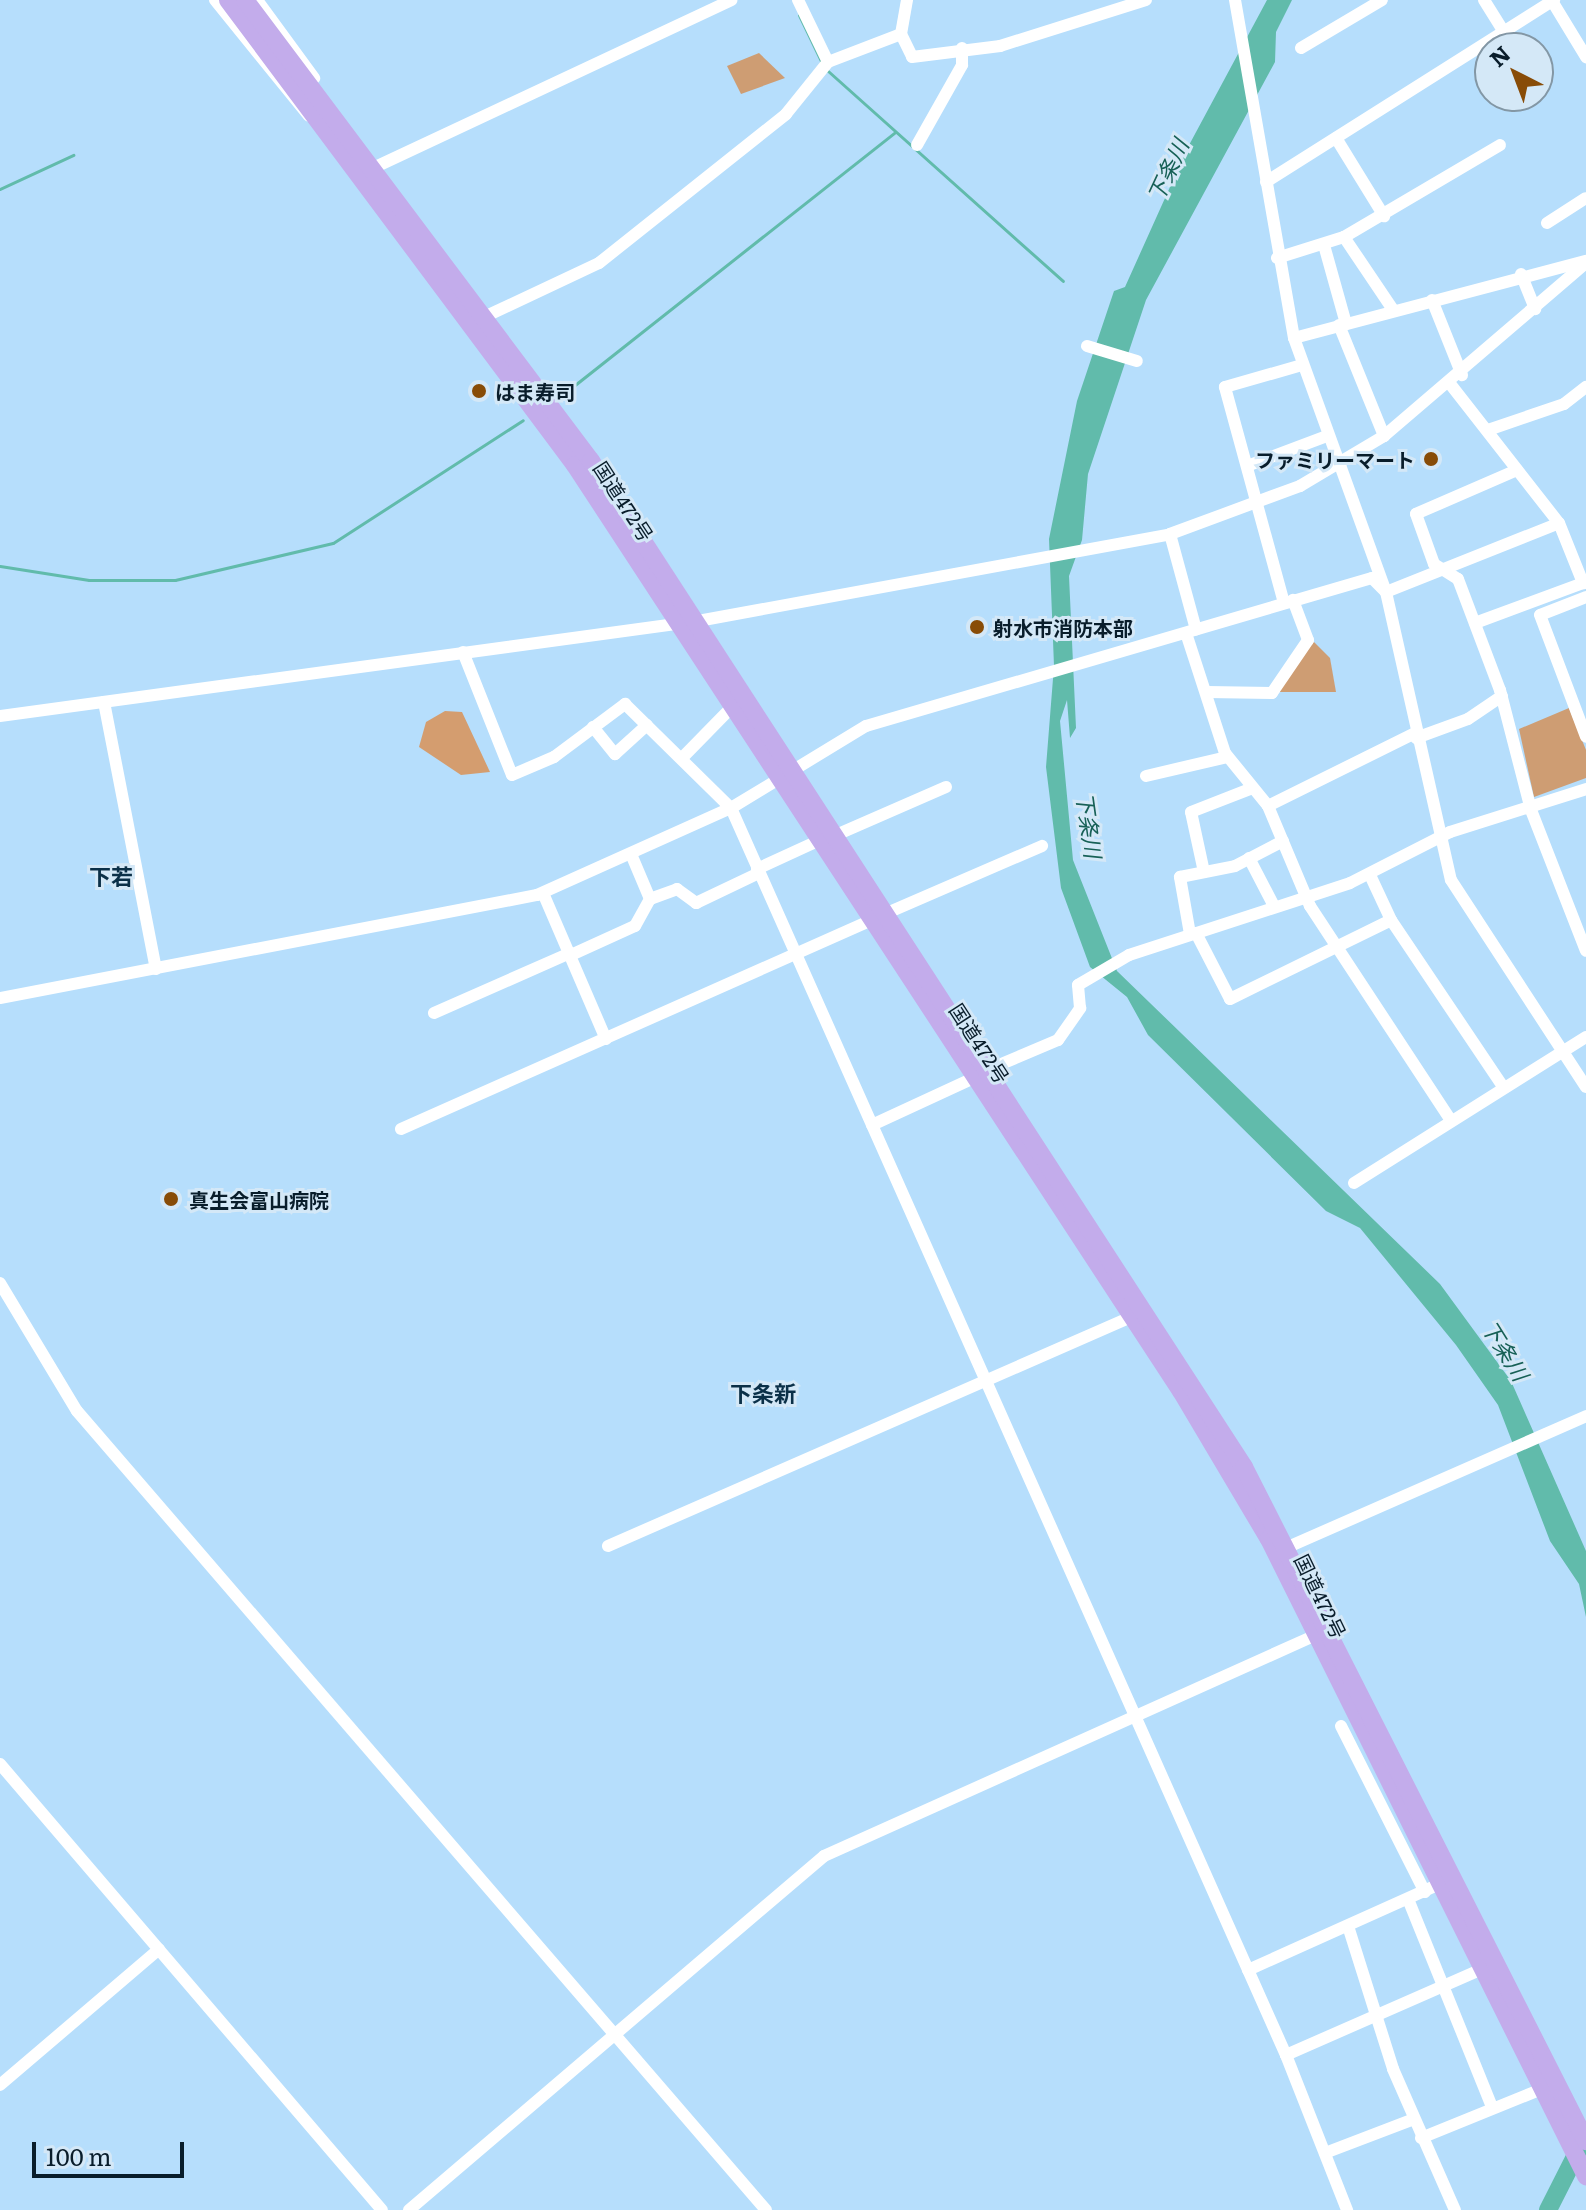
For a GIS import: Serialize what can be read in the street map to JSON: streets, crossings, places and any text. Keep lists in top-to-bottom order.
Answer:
{
  "streets": {
    "highway": ["国道472号"]
  },
  "districts": ["下若", "下条新"],
  "water": ["下条川"],
  "places": [
    "はま寿司",
    "ファミリーマート",
    "射水市消防本部",
    "真生会富山病院"
  ],
  "scale_bar": "100 m",
  "north": "top left"
}
